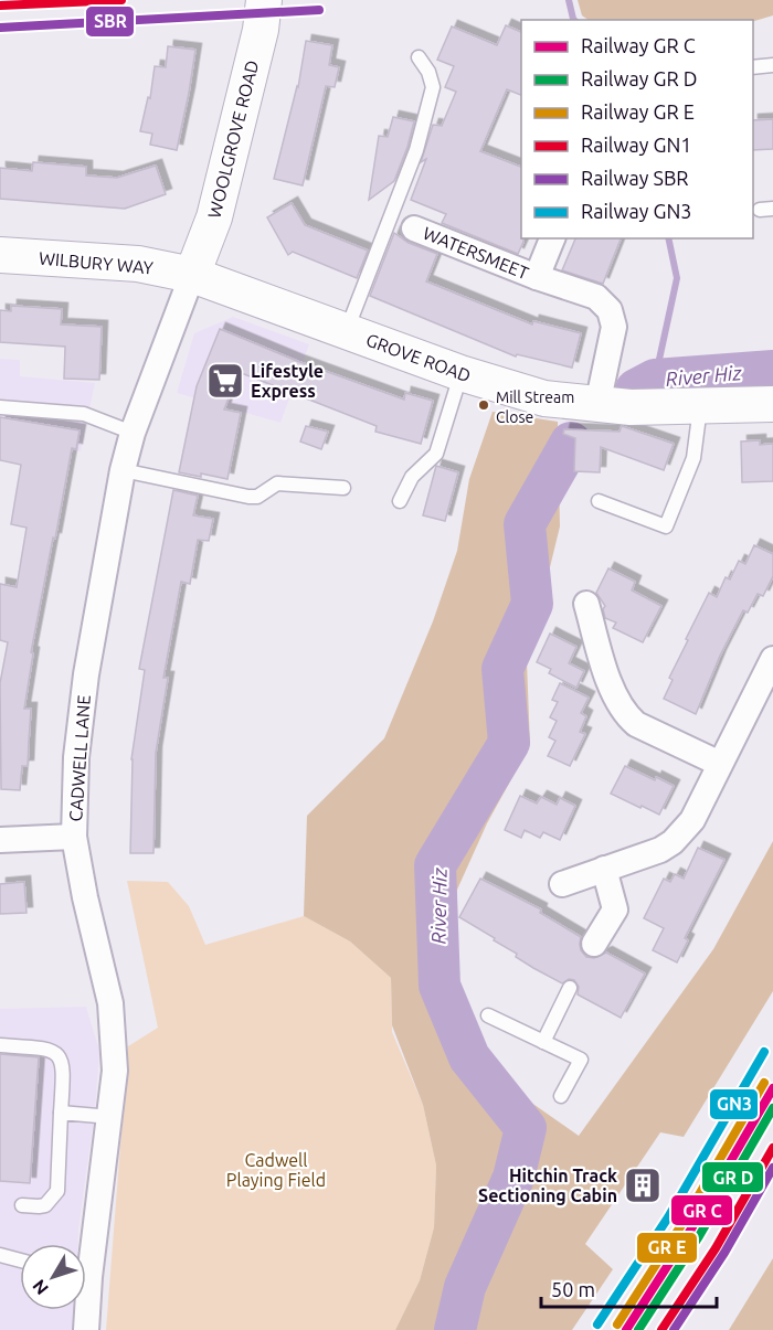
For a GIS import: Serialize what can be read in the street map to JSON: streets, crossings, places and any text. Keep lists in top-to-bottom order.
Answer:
{
  "streets": {
    "street": [
      "WOOLGROVE ROAD",
      "WATERSMEET",
      "WILBURY WAY",
      "GROVE ROAD",
      "CADWELL LANE"
    ]
  },
  "crossings": [
    ["WOOLGROVE ROAD", "WILBURY WAY"],
    ["WOOLGROVE ROAD", "GROVE ROAD"],
    ["WOOLGROVE ROAD", "CADWELL LANE"],
    ["WATERSMEET", "GROVE ROAD"],
    ["WILBURY WAY", "GROVE ROAD"],
    ["WILBURY WAY", "CADWELL LANE"],
    ["GROVE ROAD", "CADWELL LANE"]
  ],
  "water": ["River Hiz"],
  "parks": ["Cadwell Playing Field"],
  "places": {
    "supermarket": ["Lifestyle Express"],
    "other": ["Mill Stream Close"],
    "building": ["Hitchin Track Sectioning Cabin"]
  },
  "lines": ["rail line GN1", "rail line SBR", "rail line GN3"],
  "legend": [
    "Railway GR C",
    "Railway GR D",
    "Railway GR E",
    "Railway GN1",
    "Railway SBR",
    "Railway GN3"
  ],
  "scale_bar": "50 m",
  "north": "bottom left"
}
